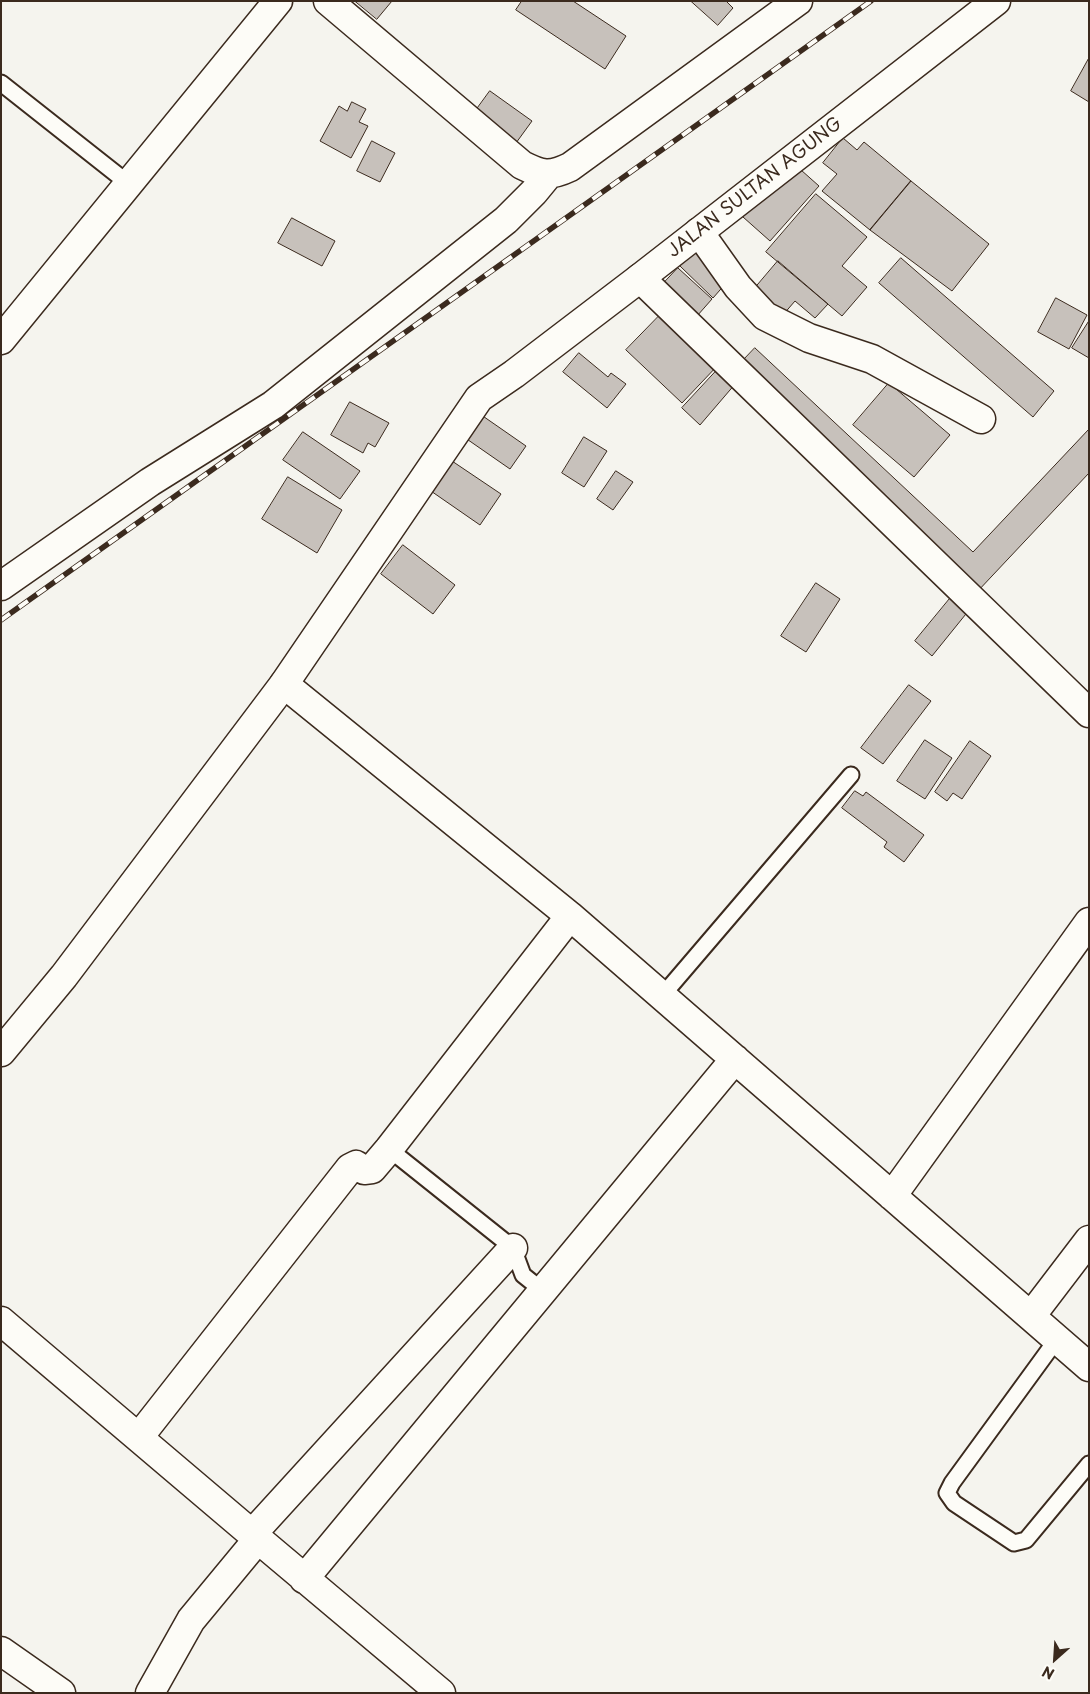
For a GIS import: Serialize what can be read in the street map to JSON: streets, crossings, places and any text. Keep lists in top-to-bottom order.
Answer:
{
  "streets": {
    "street": ["JALAN SULTAN AGUNG"]
  },
  "north": "bottom left"
}
